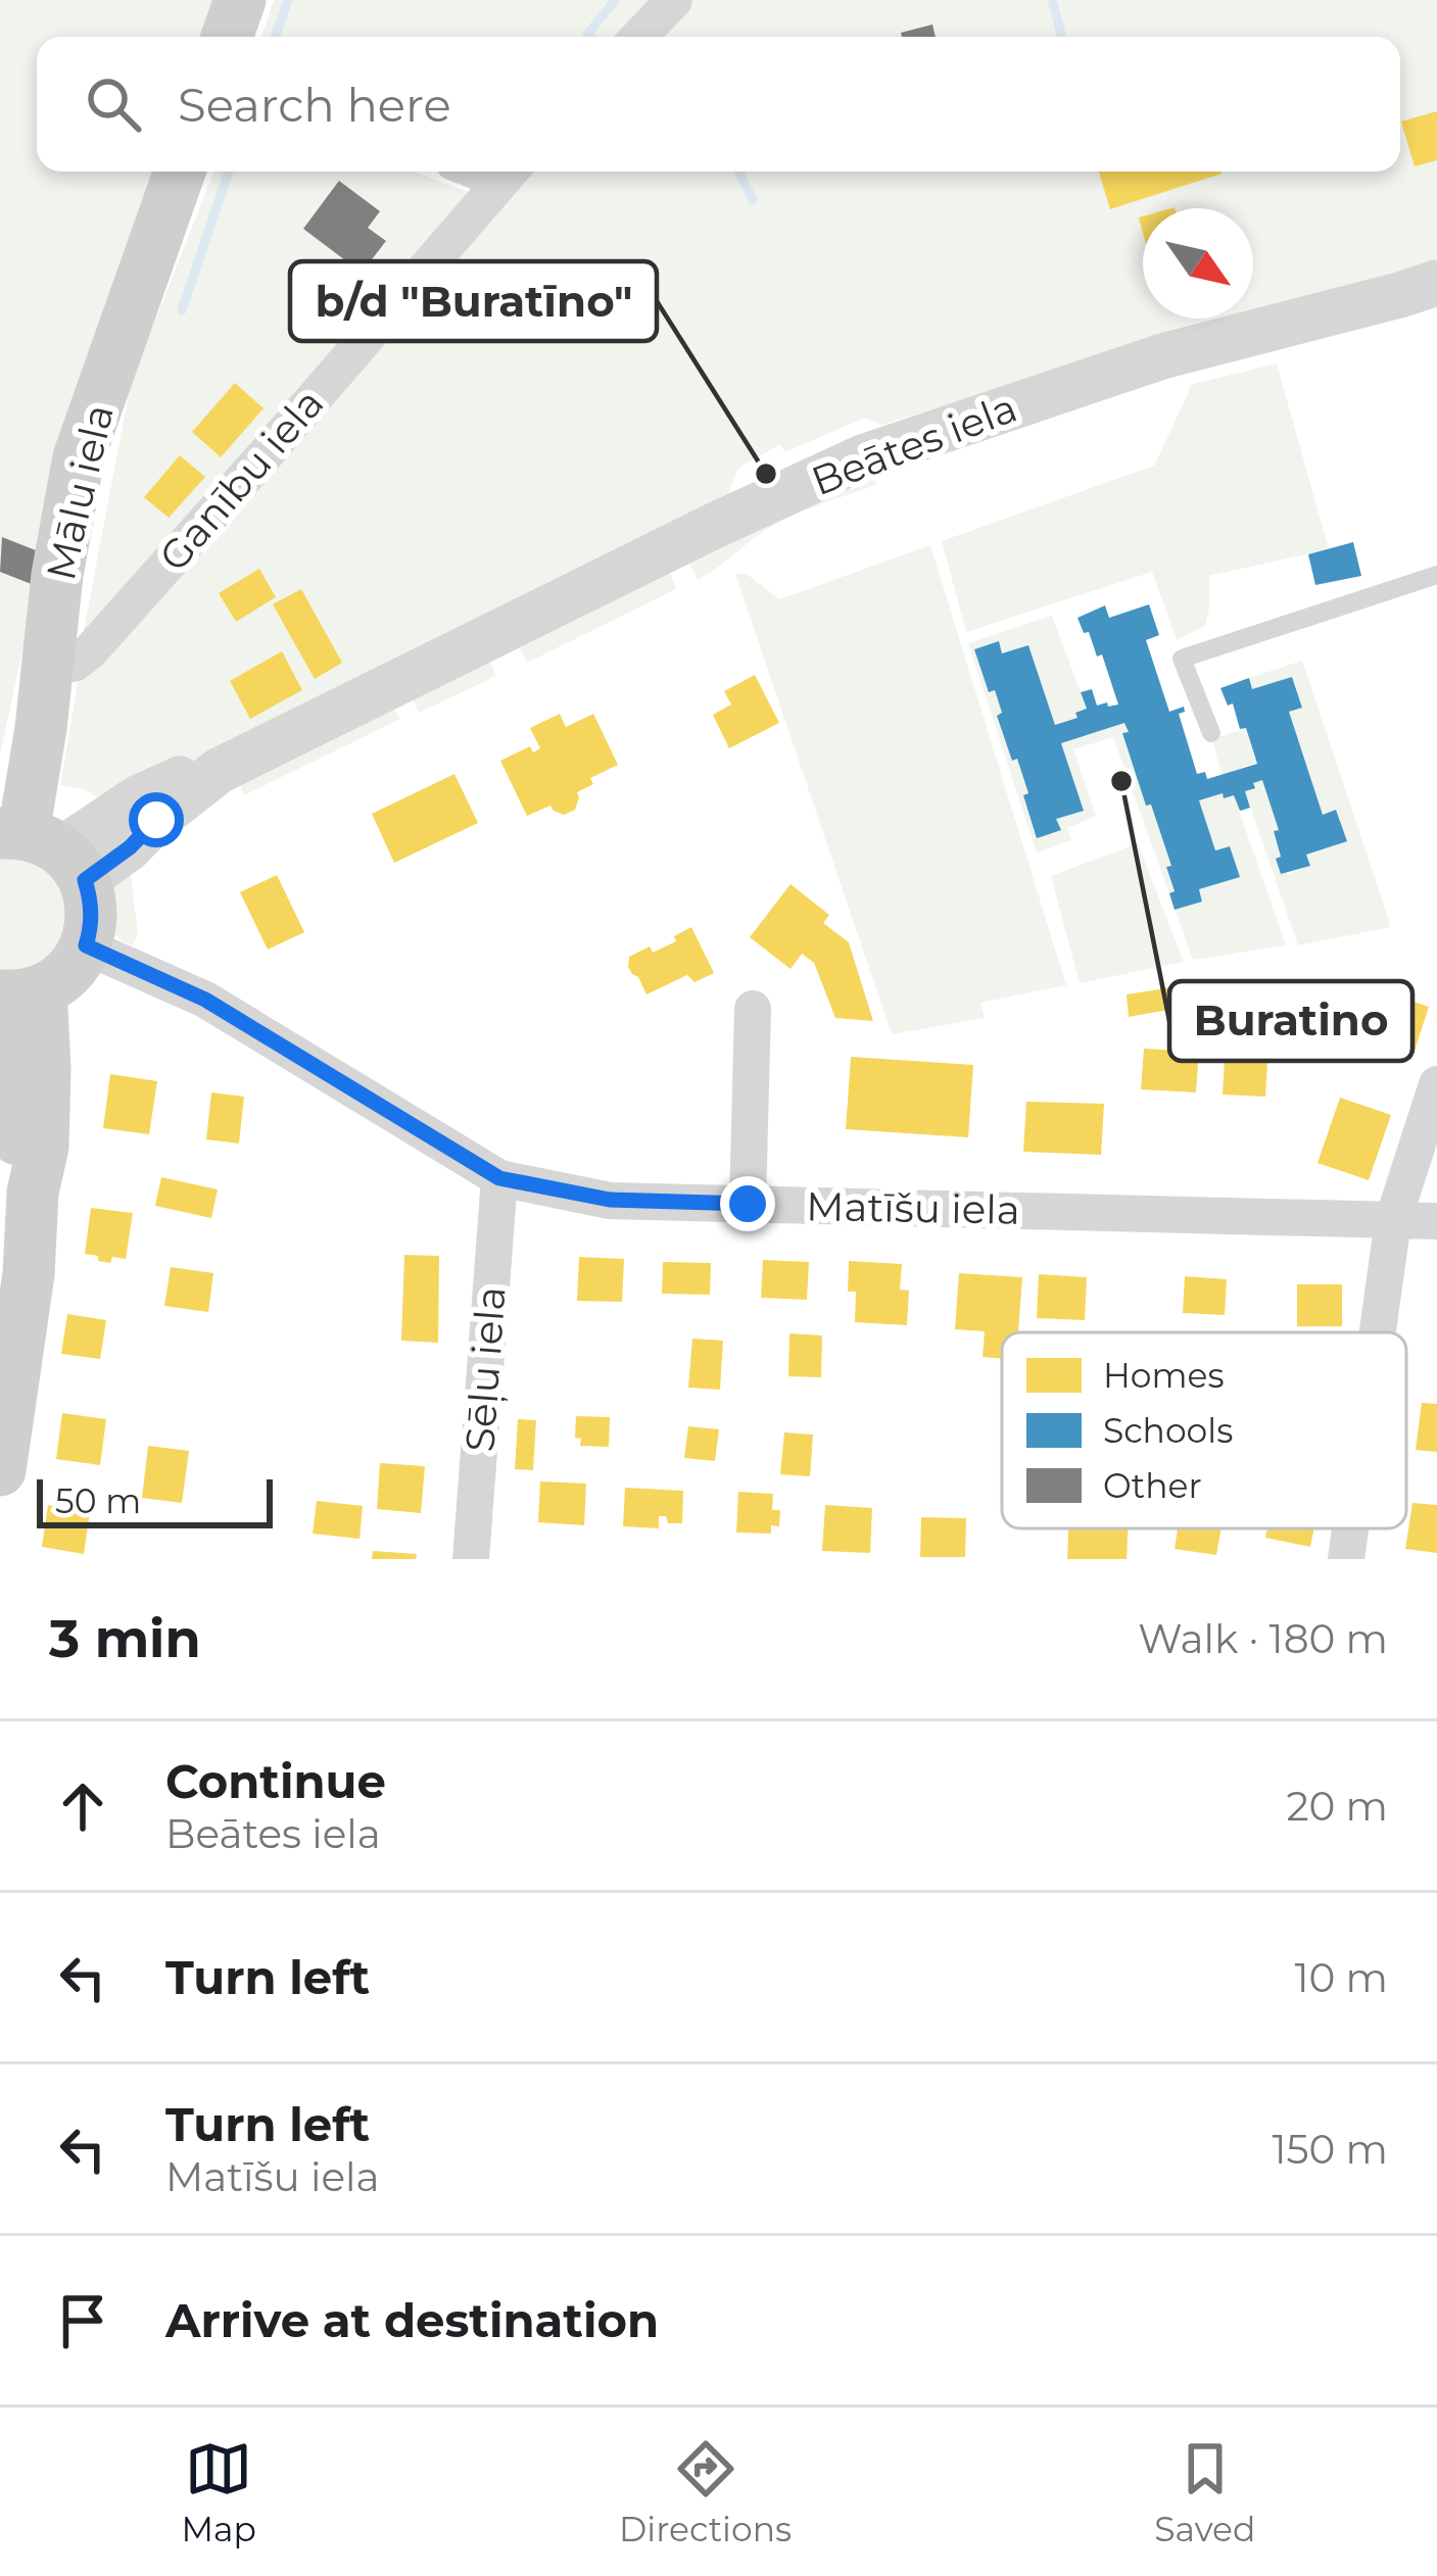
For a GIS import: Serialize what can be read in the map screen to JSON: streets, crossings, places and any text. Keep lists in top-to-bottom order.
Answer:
{
  "streets": {
    "main road": ["Mālu iela"],
    "street": [
      "Beātes iela",
      "Ganību iela",
      "Matīšu iela",
      "Sēļu iela"
    ]
  },
  "crossings": [
    ["Beātes iela", "Mālu iela"],
    ["Ganību iela", "Mālu iela"],
    ["Mālu iela", "Matīšu iela"],
    ["Matīšu iela", "Sēļu iela"]
  ],
  "places": ["b/d \"Buratīno\"", "Buratino"],
  "legend": ["Homes", "Schools", "Other"],
  "scale_bar": "50 m",
  "north": "bottom right",
  "page": {
    "search": "Search here",
    "scale": "50 m",
    "heading": ["3 min", "Walk · 180 m"],
    "list": [
      ["Continue", "Beātes iela", "20 m"],
      ["Turn left", "10 m"],
      ["Turn left", "Matīšu iela", "150 m"],
      "Arrive at destination"
    ],
    "nav": ["Map", "Directions", "Saved"]
  }
}
